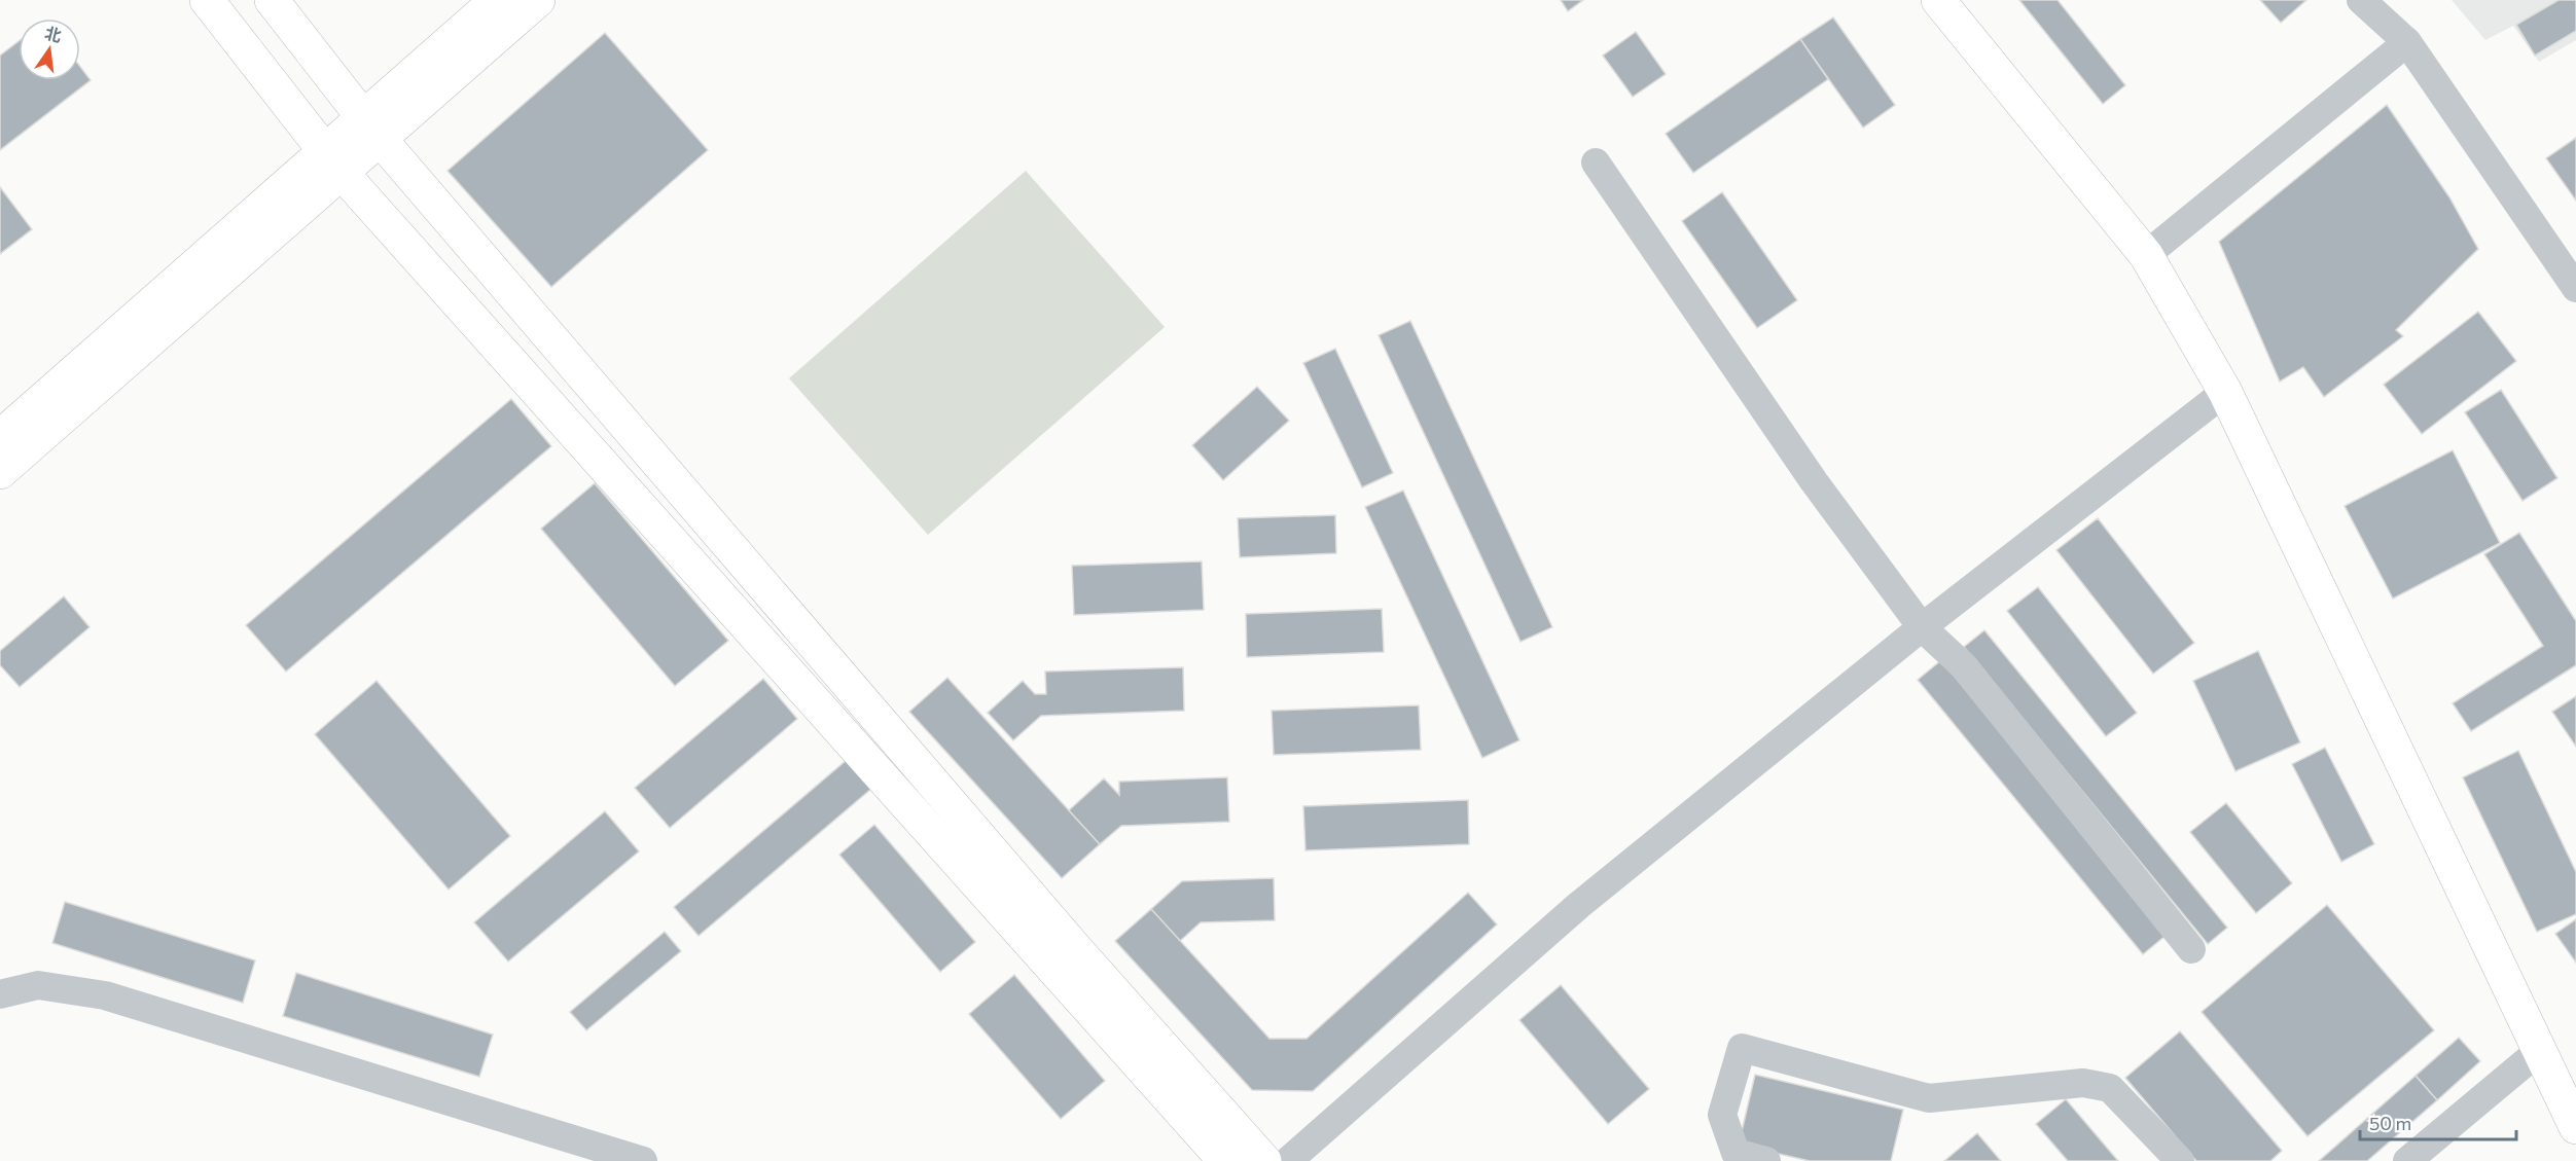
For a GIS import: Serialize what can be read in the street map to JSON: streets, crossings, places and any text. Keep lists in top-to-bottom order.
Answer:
{
  "scale_bar": "50 m",
  "north": "top"
}
